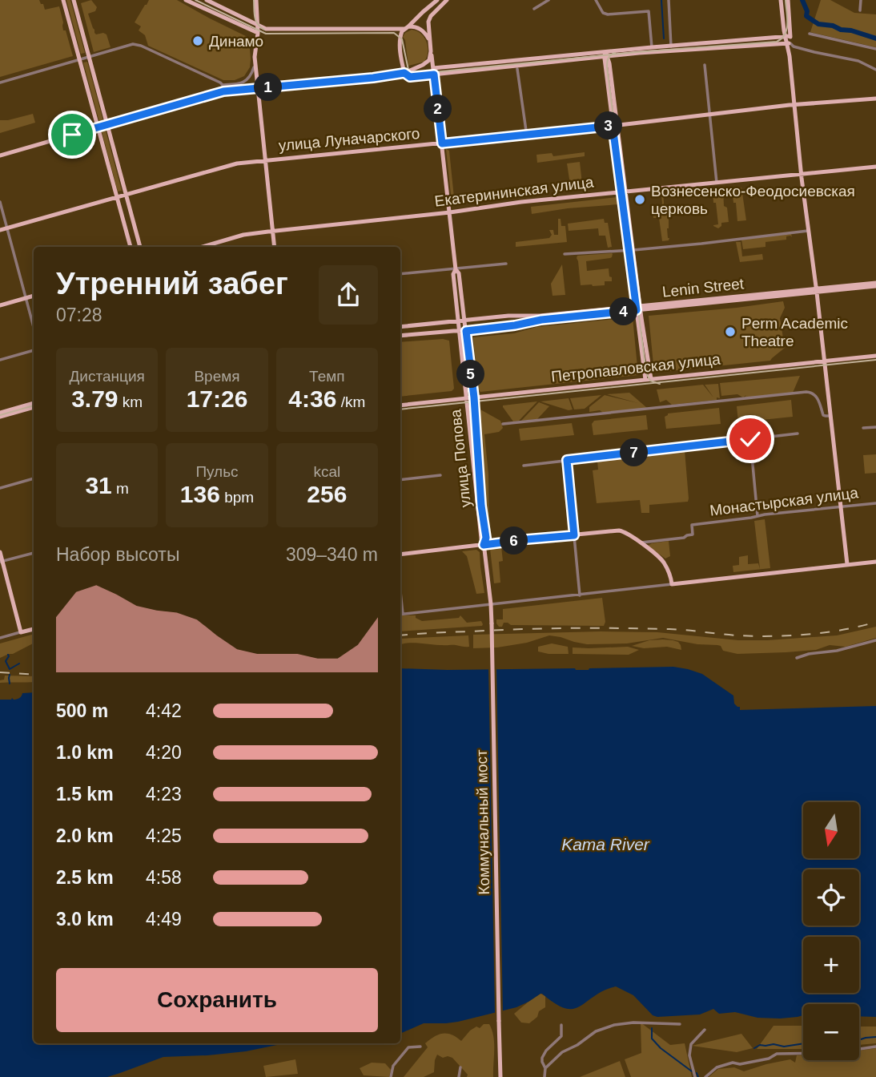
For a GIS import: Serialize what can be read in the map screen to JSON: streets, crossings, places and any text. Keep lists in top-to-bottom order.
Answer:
{
  "streets": {
    "main road": [
      "улица Луначарского",
      "Екатерининская улица",
      "Lenin Street",
      "Петропавловская улица",
      "улица Попова",
      "Коммунальный мост"
    ],
    "street": ["Монастырская улица"]
  },
  "crossings": [
    ["улица Луначарского", "улица Попова"],
    ["Екатерининская улица", "улица Попова"],
    ["Lenin Street", "улица Попова"],
    ["Петропавловская улица", "улица Попова"],
    ["улица Попова", "Коммунальный мост"]
  ],
  "water": ["Kama River"],
  "places": ["Динамо", "Вознесенско-Феодосиевская церковь", "Perm Academic Theatre"],
  "north": "bottom",
  "page": {
    "pins": [
      "1",
      "2",
      "3",
      "4",
      "5",
      "7",
      "6"
    ],
    "heading": ["Утренний забег", "07:28"],
    "stats": [
      ["Дистанция", "3.79 km"],
      ["Время", "17:26"],
      ["Темп", "4:36 /km"],
      ["31 m"],
      ["Пульс", "136 bpm"],
      ["kcal", "256"]
    ],
    "chart": ["Набор высоты", "309–340 m"],
    "list": [
      {
        "name": "500 m",
        "note": "4:42"
      },
      {
        "name": "1.0 km",
        "note": "4:20"
      },
      {
        "name": "1.5 km",
        "note": "4:23"
      },
      {
        "name": "2.0 km",
        "note": "4:25"
      },
      {
        "name": "2.5 km",
        "note": "4:58"
      },
      {
        "name": "3.0 km",
        "note": "4:49"
      }
    ],
    "map_buttons": ["+", "−"],
    "buttons": "Сохранить"
  }
}
